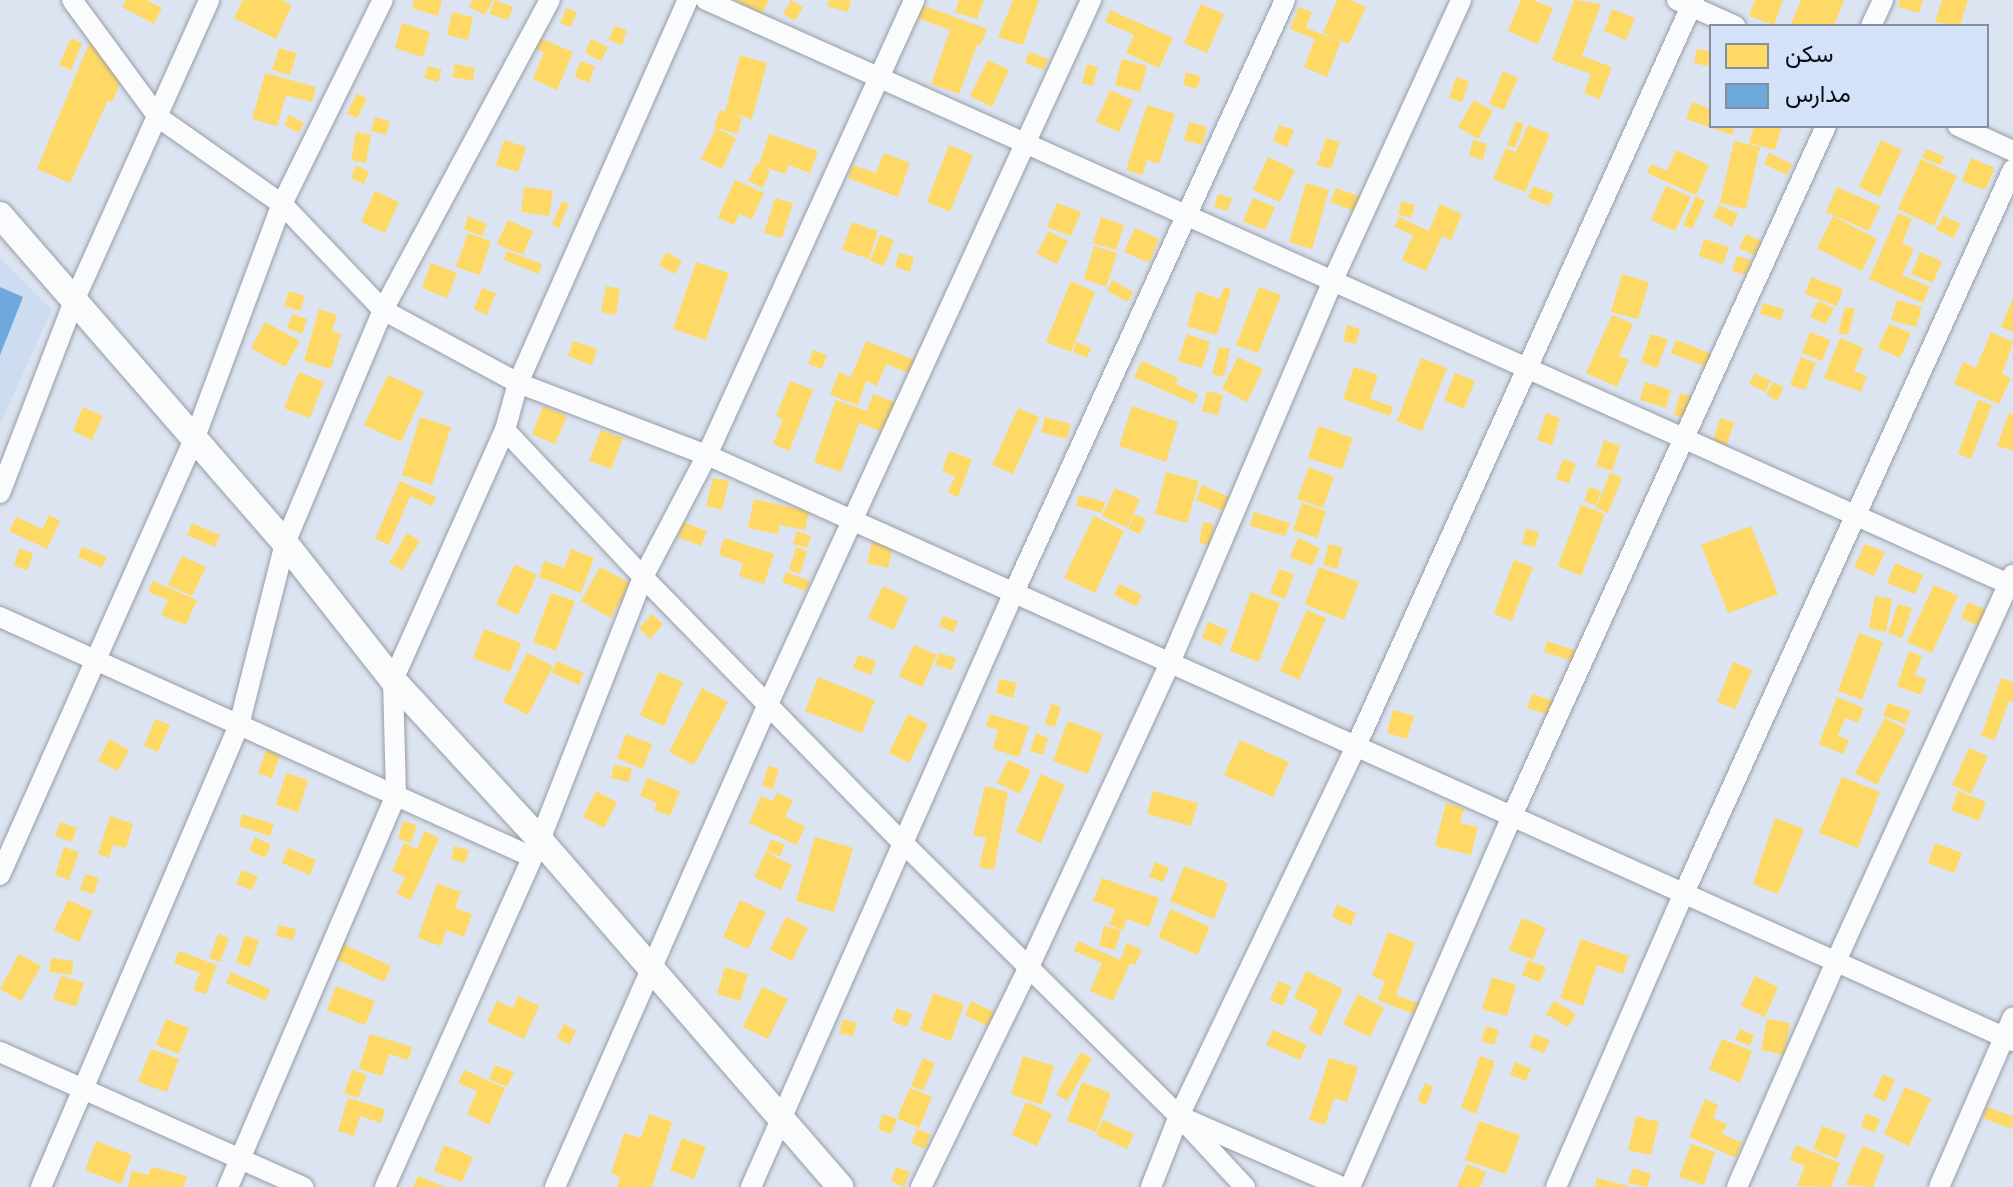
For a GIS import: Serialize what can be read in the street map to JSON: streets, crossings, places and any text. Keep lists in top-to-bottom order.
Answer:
{
  "legend": ["سكن", "مدارس"]
}
